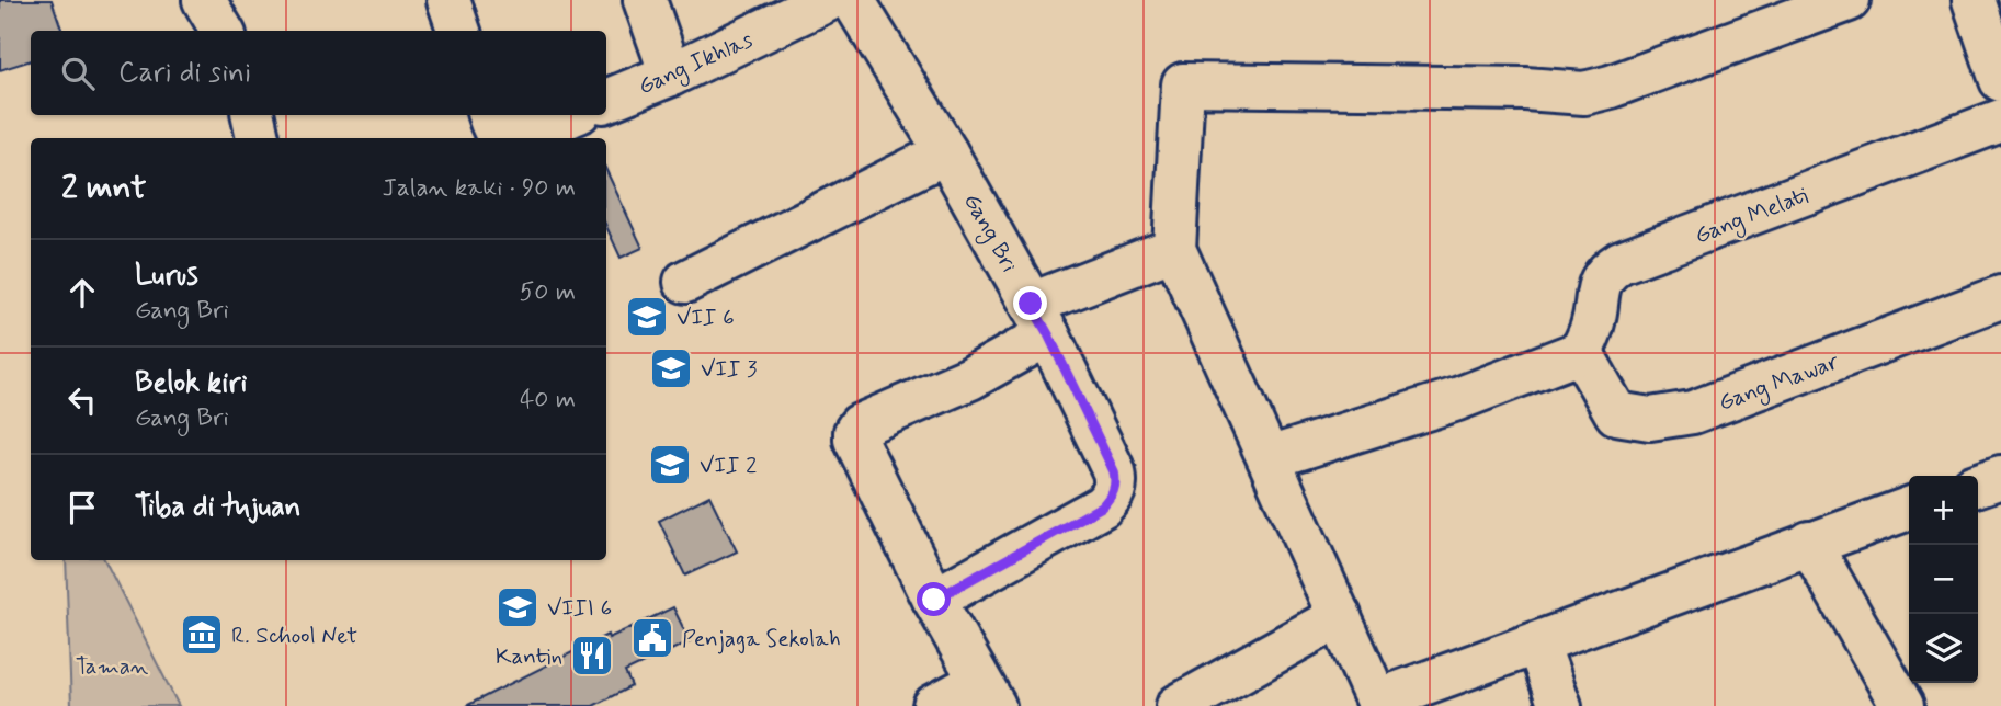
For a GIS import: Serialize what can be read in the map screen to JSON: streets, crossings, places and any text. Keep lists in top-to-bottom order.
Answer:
{
  "streets": {
    "street": [
      "Gang Ikhlas",
      "Gang Melati",
      "Gang Bri",
      "Gang Mawar"
    ]
  },
  "crossings": [
    ["Gang Melati", "Gang Mawar"]
  ],
  "parks": ["Taman"],
  "places": {
    "school or university": [
      "VII 6",
      "VII 3",
      "VII 2",
      "VIII 6"
    ],
    "museum": ["R. School Net"],
    "public building": ["Penjaga Sekolah"],
    "restaurant": ["Kantin"]
  },
  "page": {
    "search": "Cari di sini",
    "heading": ["2 mnt", "Jalan kaki · 90 m"],
    "list": [
      ["Lurus", "Gang Bri", "50 m"],
      ["Belok kiri", "Gang Bri", "40 m"],
      "Tiba di tujuan"
    ],
    "map_buttons": ["+", "−"]
  }
}
